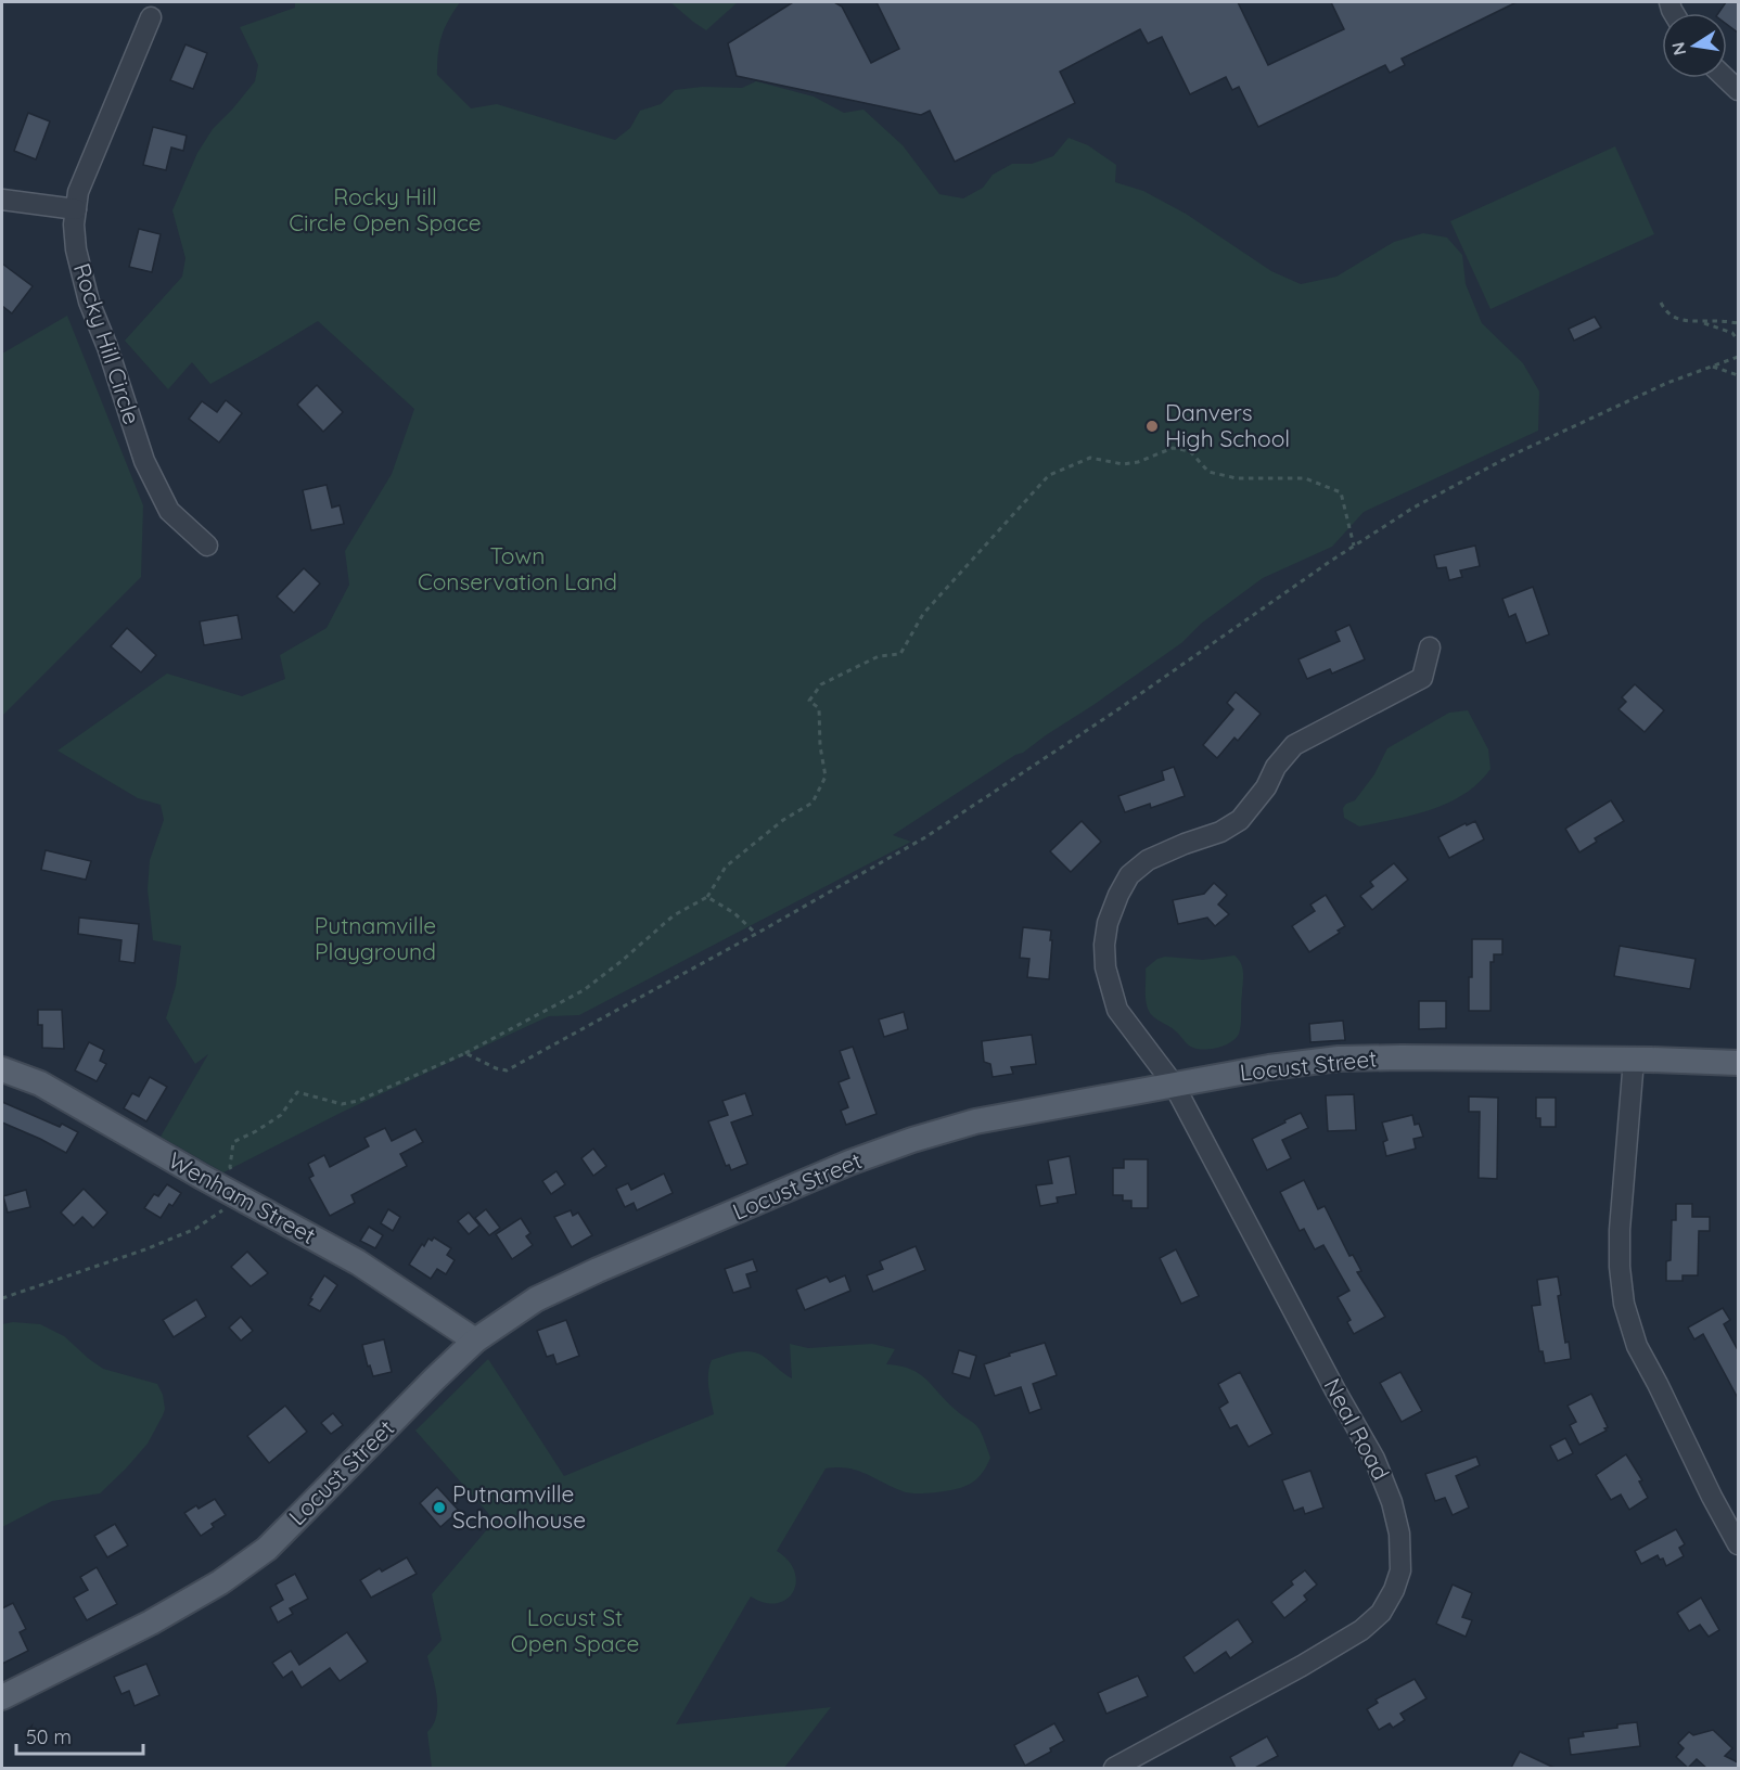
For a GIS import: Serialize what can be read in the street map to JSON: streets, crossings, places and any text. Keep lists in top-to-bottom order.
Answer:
{
  "streets": {
    "main road": ["Locust Street", "Wenham Street"],
    "street": ["Rocky Hill Circle", "Neal Road"]
  },
  "crossings": [
    ["Locust Street", "Wenham Street"],
    ["Locust Street", "Neal Road"]
  ],
  "parks": [
    "Rocky Hill Circle Open Space",
    "Town Conservation Land",
    "Putnamville Playground",
    "Locust St Open Space"
  ],
  "places": ["Danvers High School", "Putnamville Schoolhouse"],
  "scale_bar": "50 m",
  "north": "left"
}
